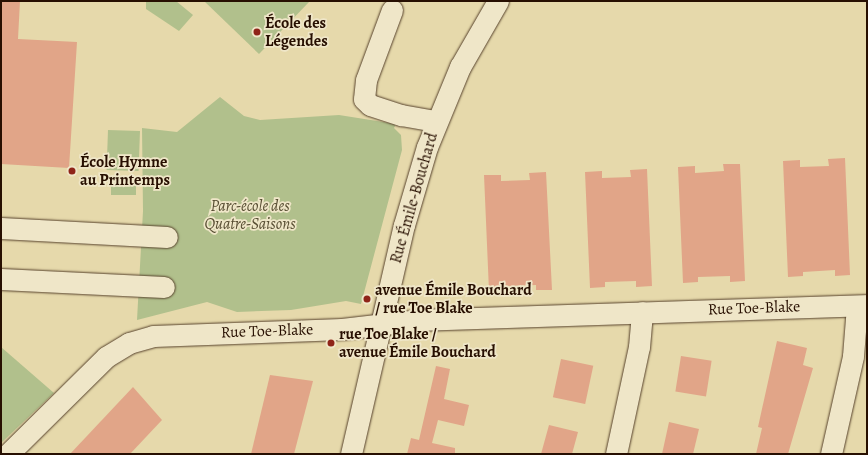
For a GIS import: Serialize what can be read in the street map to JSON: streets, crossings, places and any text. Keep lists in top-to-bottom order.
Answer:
{
  "streets": {
    "street": ["Rue Émile-Bouchard", "Rue Toe-Blake"]
  },
  "crossings": [
    ["Rue Émile-Bouchard", "Rue Toe-Blake"]
  ],
  "parks": ["Parc-école des Quatre-Saisons"],
  "places": [
    "École des Légendes",
    "École Hymne au Printemps",
    "avenue Émile Bouchard / rue Toe Blake",
    "rue Toe Blake / avenue Émile Bouchard"
  ]
}
